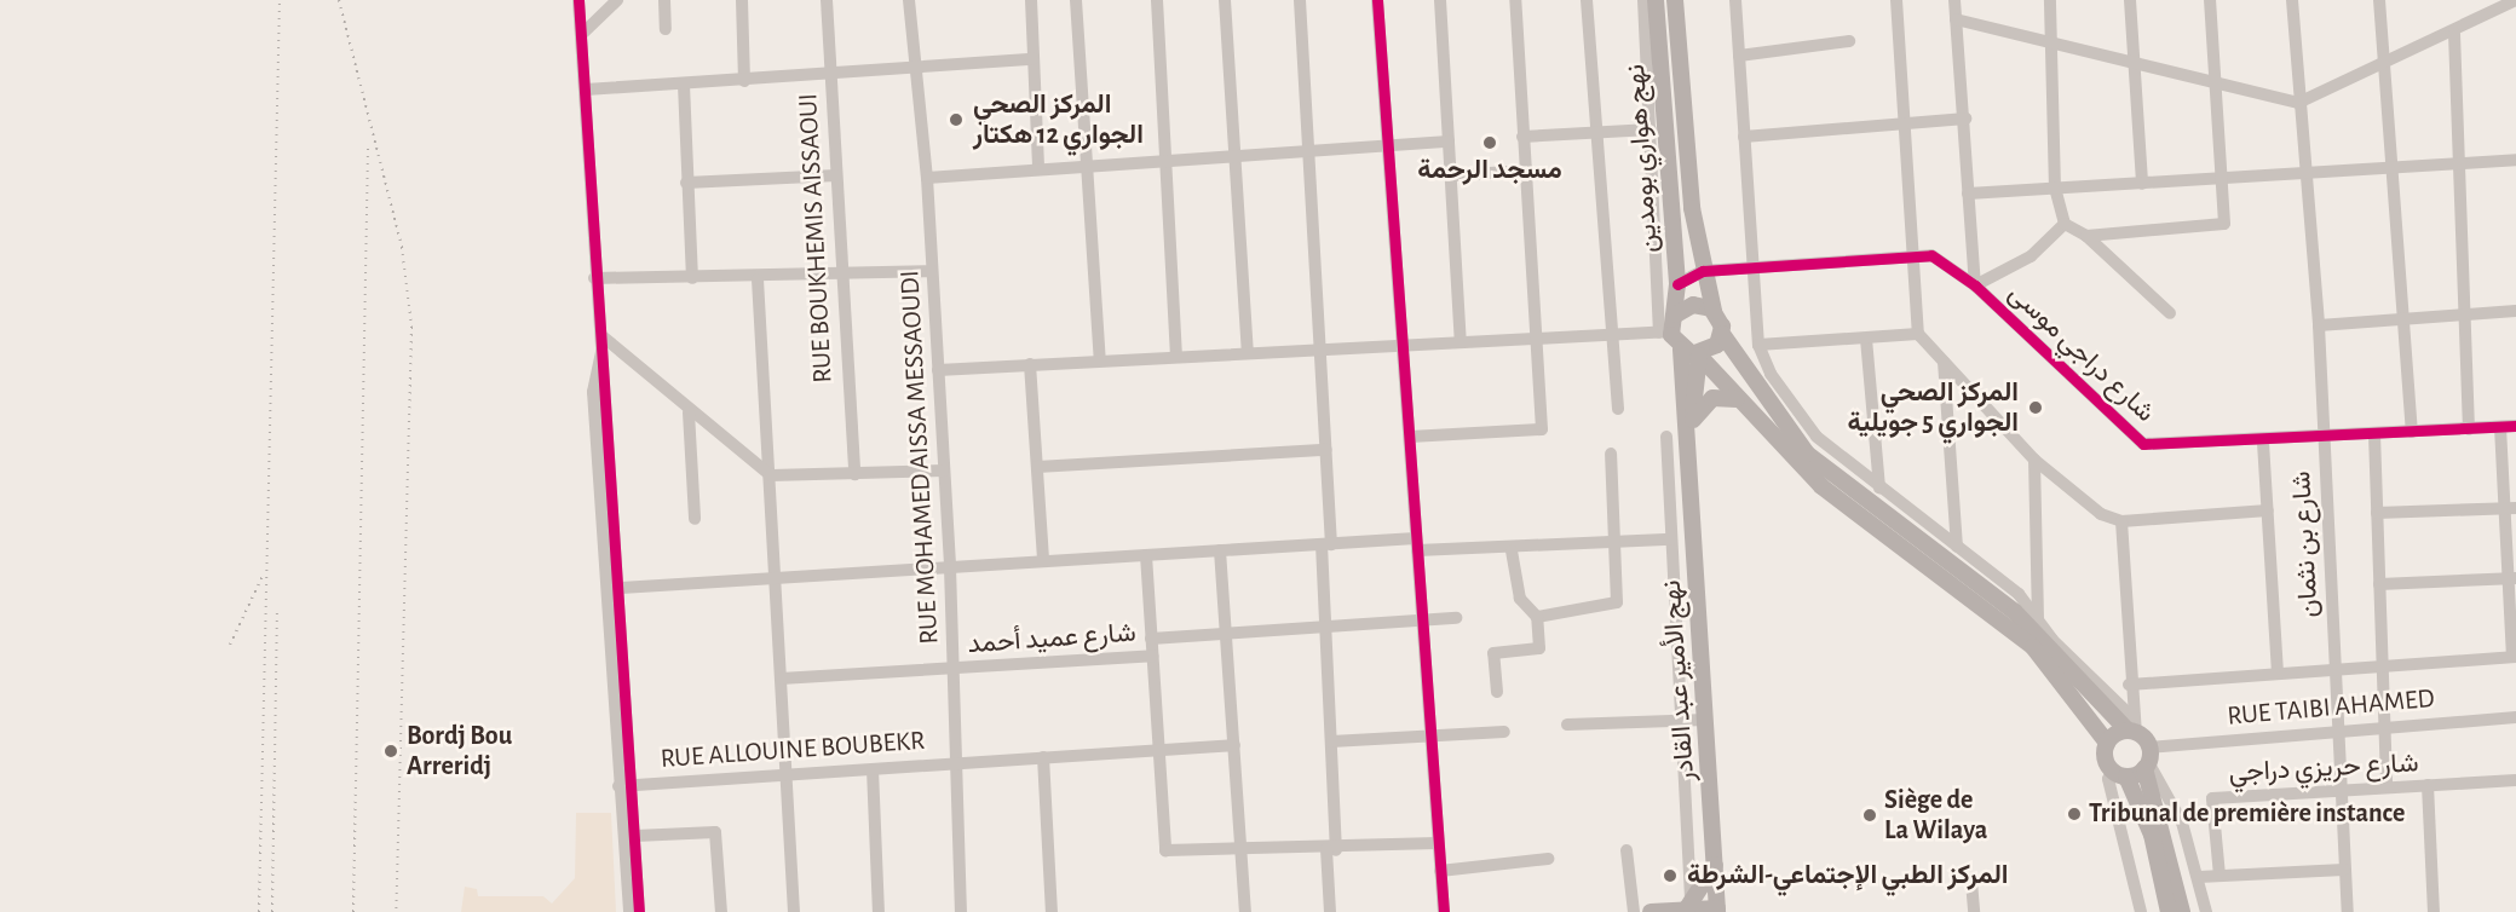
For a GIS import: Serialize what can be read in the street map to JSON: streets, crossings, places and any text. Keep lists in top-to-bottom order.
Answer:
{
  "streets": {
    "main road": ["نهج هواري بومدين", "نهج الأمير عبد القادر"],
    "street": [
      "RUE BOUKHEMIS AISSAOUI",
      "شارع دراجي موسى",
      "RUE MOHAMED AISSA MESSAOUDI",
      "شارع بن نثمان",
      "شارع عميد أحمد",
      "RUE TAIBI AHAMED",
      "RUE ALLOUINE BOUBEKR",
      "شارع حريزي دراجي"
    ]
  },
  "crossings": [
    ["نهج هواري بومدين", "شارع دراجي موسى"],
    ["نهج هواري بومدين", "نهج الأمير عبد القادر"],
    ["شارع دراجي موسى", "شارع بن نثمان"],
    ["RUE MOHAMED AISSA MESSAOUDI", "شارع عميد أحمد"],
    ["RUE MOHAMED AISSA MESSAOUDI", "RUE ALLOUINE BOUBEKR"],
    ["شارع بن نثمان", "RUE TAIBI AHAMED"],
    ["شارع بن نثمان", "شارع حريزي دراجي"]
  ],
  "places": [
    "المركز الصحي الجواري 12 هكتار",
    "مسجد الرحمة",
    "المركز الصحي الجواري 5 جويلية",
    "Bordj Bou Arreridj",
    "Tribunal de première instance",
    "Siège de La Wilaya",
    "المركز الطبي الإجتماعي-الشرطة"
  ]
}
